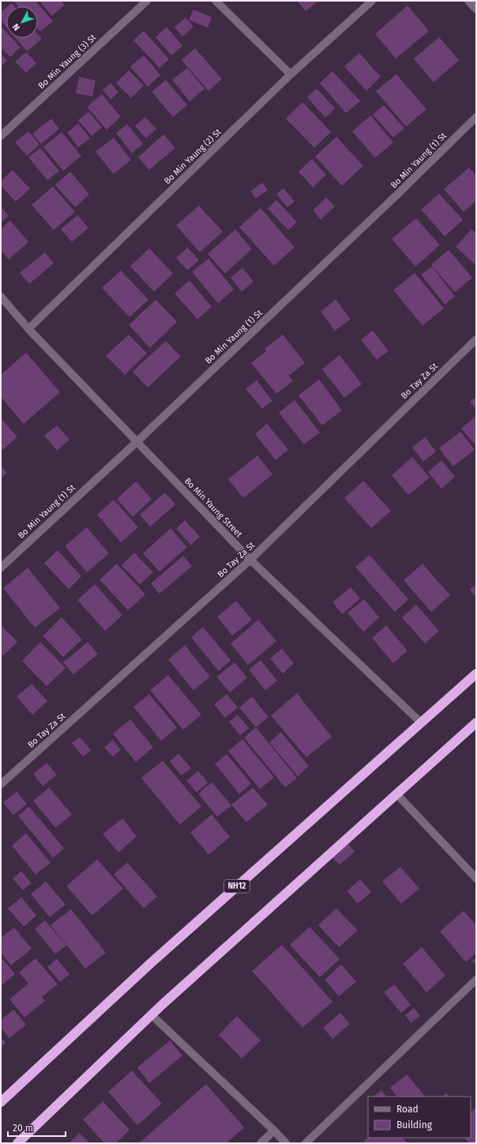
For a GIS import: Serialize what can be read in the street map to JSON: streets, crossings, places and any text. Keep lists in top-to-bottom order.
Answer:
{
  "streets": {
    "highway": ["NH12"],
    "street": [
      "Bo Min Yaung (3) St",
      "Bo Min Yaung (2) St",
      "Bo Min Yaung (1) St",
      "Bo Tay Za St",
      "Bo Min Yaung Street"
    ]
  },
  "crossings": [
    ["Bo Min Yaung (2) St", "Bo Min Yaung Street"],
    ["Bo Min Yaung (1) St", "Bo Min Yaung Street"],
    ["Bo Tay Za St", "Bo Min Yaung Street"],
    ["Bo Min Yaung Street", "NH12"]
  ],
  "legend": ["Road", "Building"],
  "scale_bar": "20 m",
  "north": "bottom left"
}
